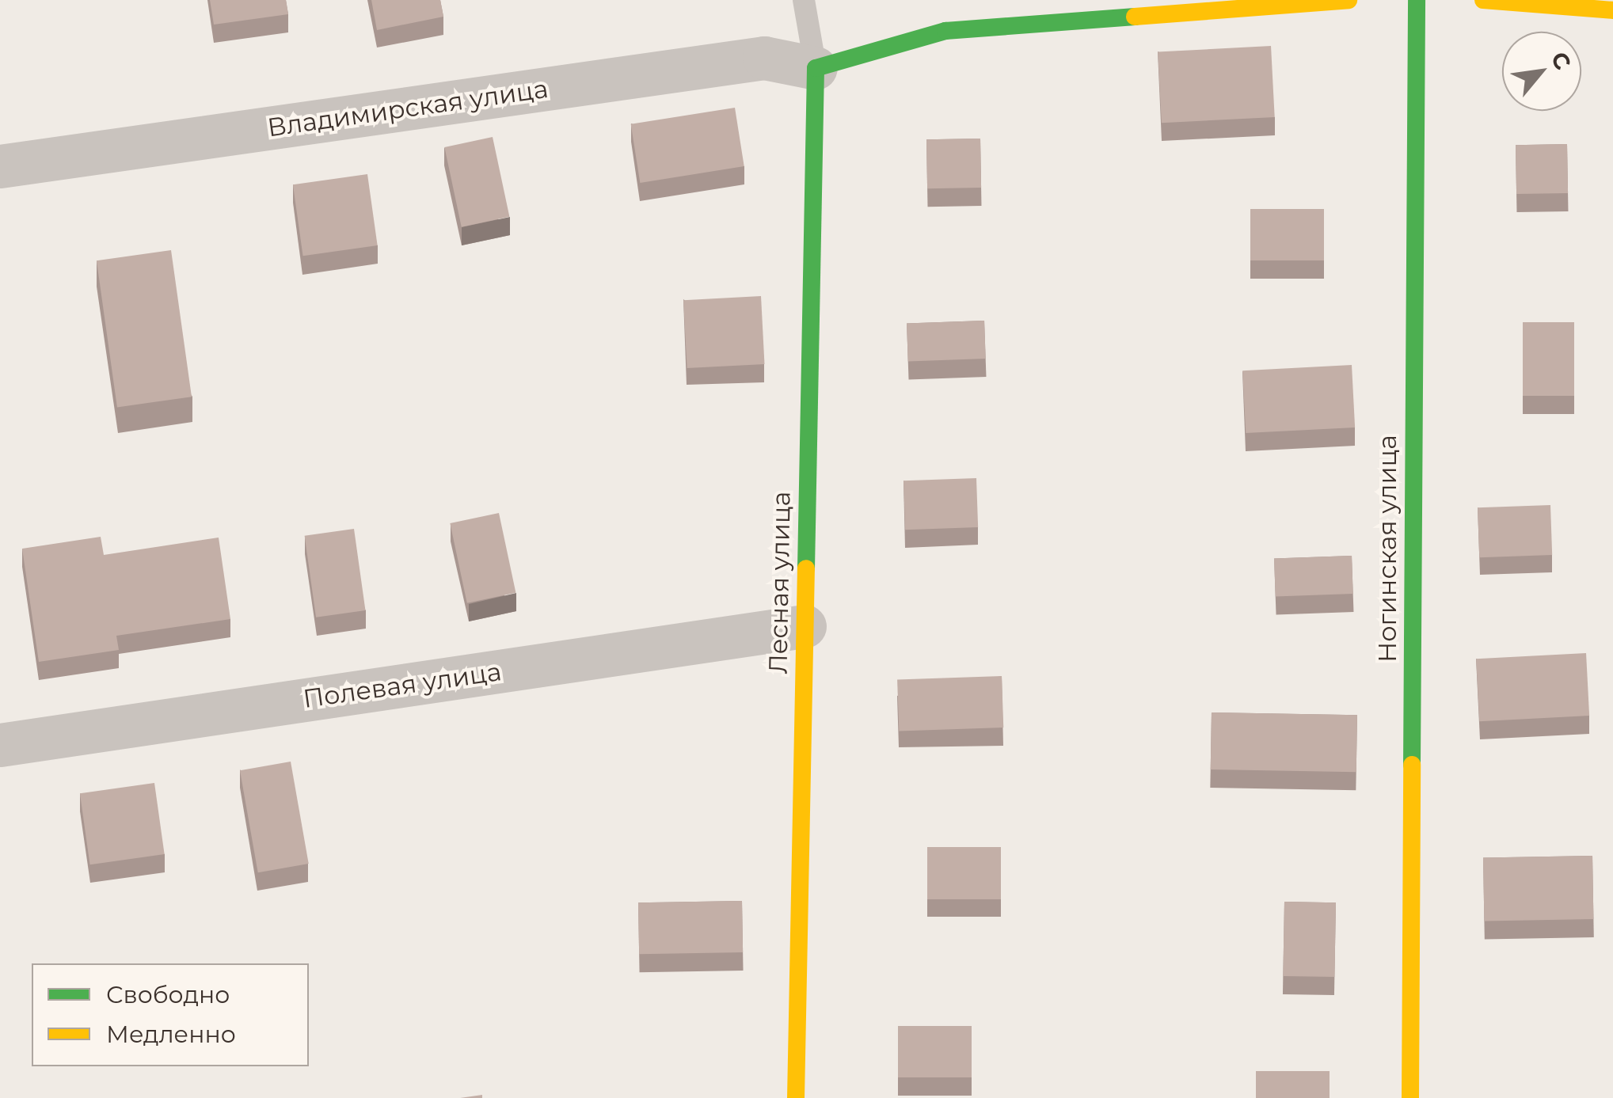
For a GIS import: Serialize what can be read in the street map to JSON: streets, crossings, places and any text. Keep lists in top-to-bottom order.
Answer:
{
  "streets": {
    "street": [
      "Владимирская улица",
      "Ногинская улица",
      "Лесная улица",
      "Полевая улица"
    ]
  },
  "crossings": [
    ["Владимирская улица", "Лесная улица"],
    ["Лесная улица", "Полевая улица"]
  ],
  "legend": ["Свободно", "Медленно"],
  "north": "top right"
}
